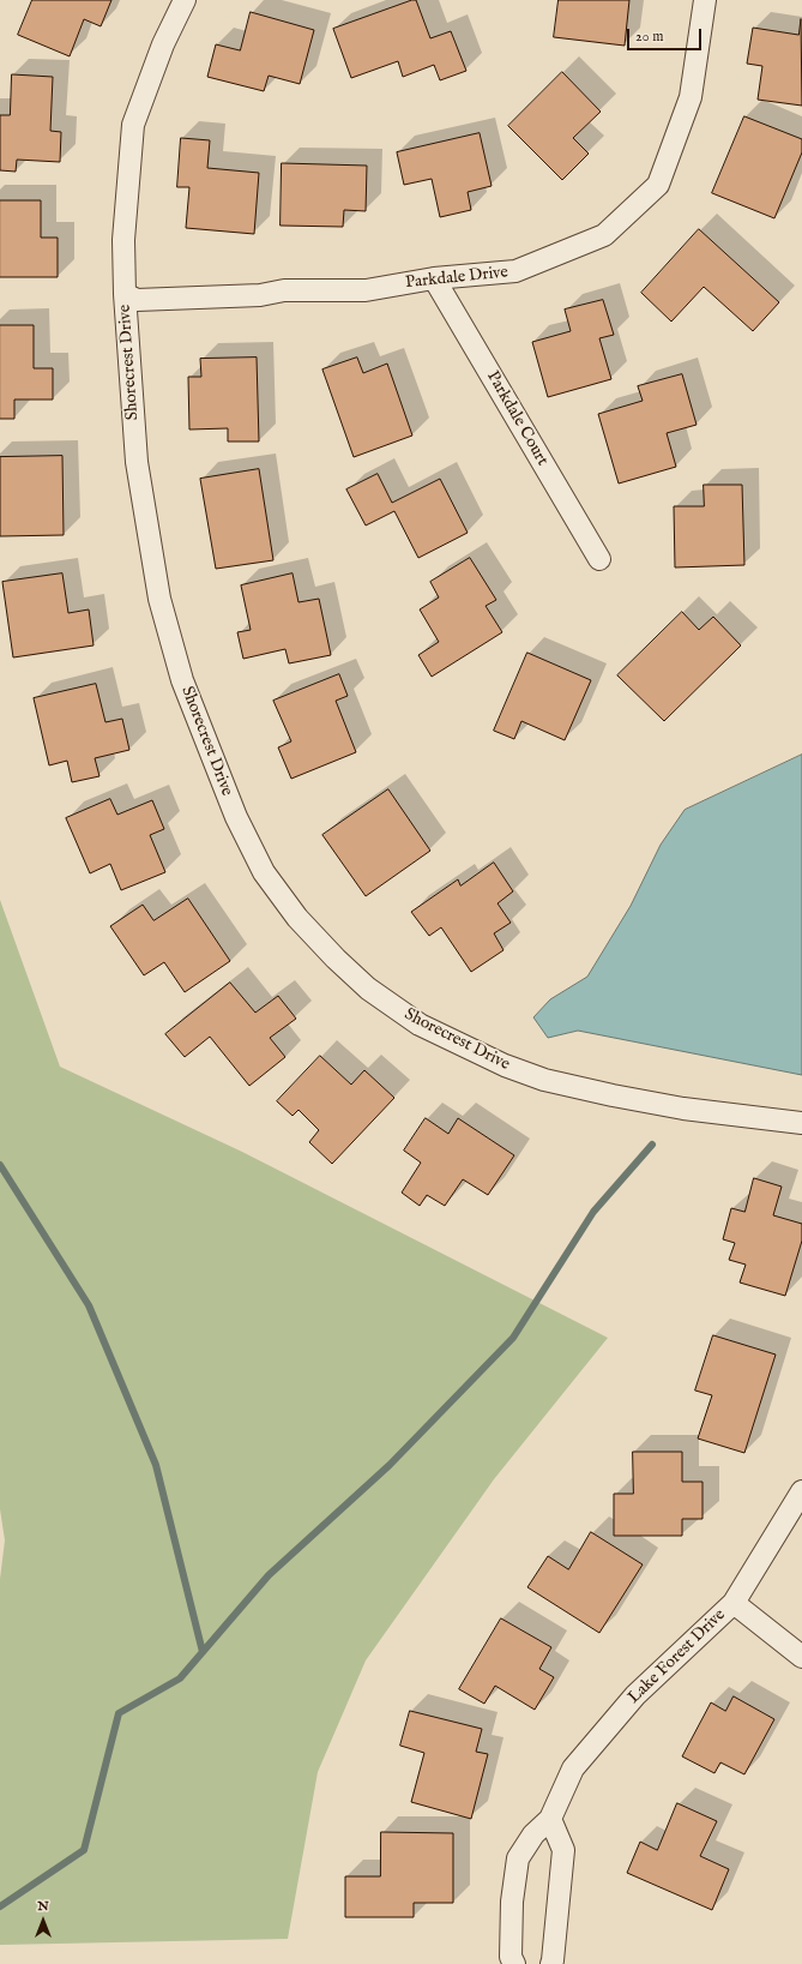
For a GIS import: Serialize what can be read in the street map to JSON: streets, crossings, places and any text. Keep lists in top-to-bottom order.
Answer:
{
  "streets": {
    "street": [
      "Parkdale Drive",
      "Shorecrest Drive",
      "Parkdale Court",
      "Lake Forest Drive"
    ]
  },
  "crossings": [
    ["Parkdale Drive", "Shorecrest Drive"],
    ["Parkdale Drive", "Parkdale Court"]
  ],
  "scale_bar": "20 m",
  "north": "top"
}
